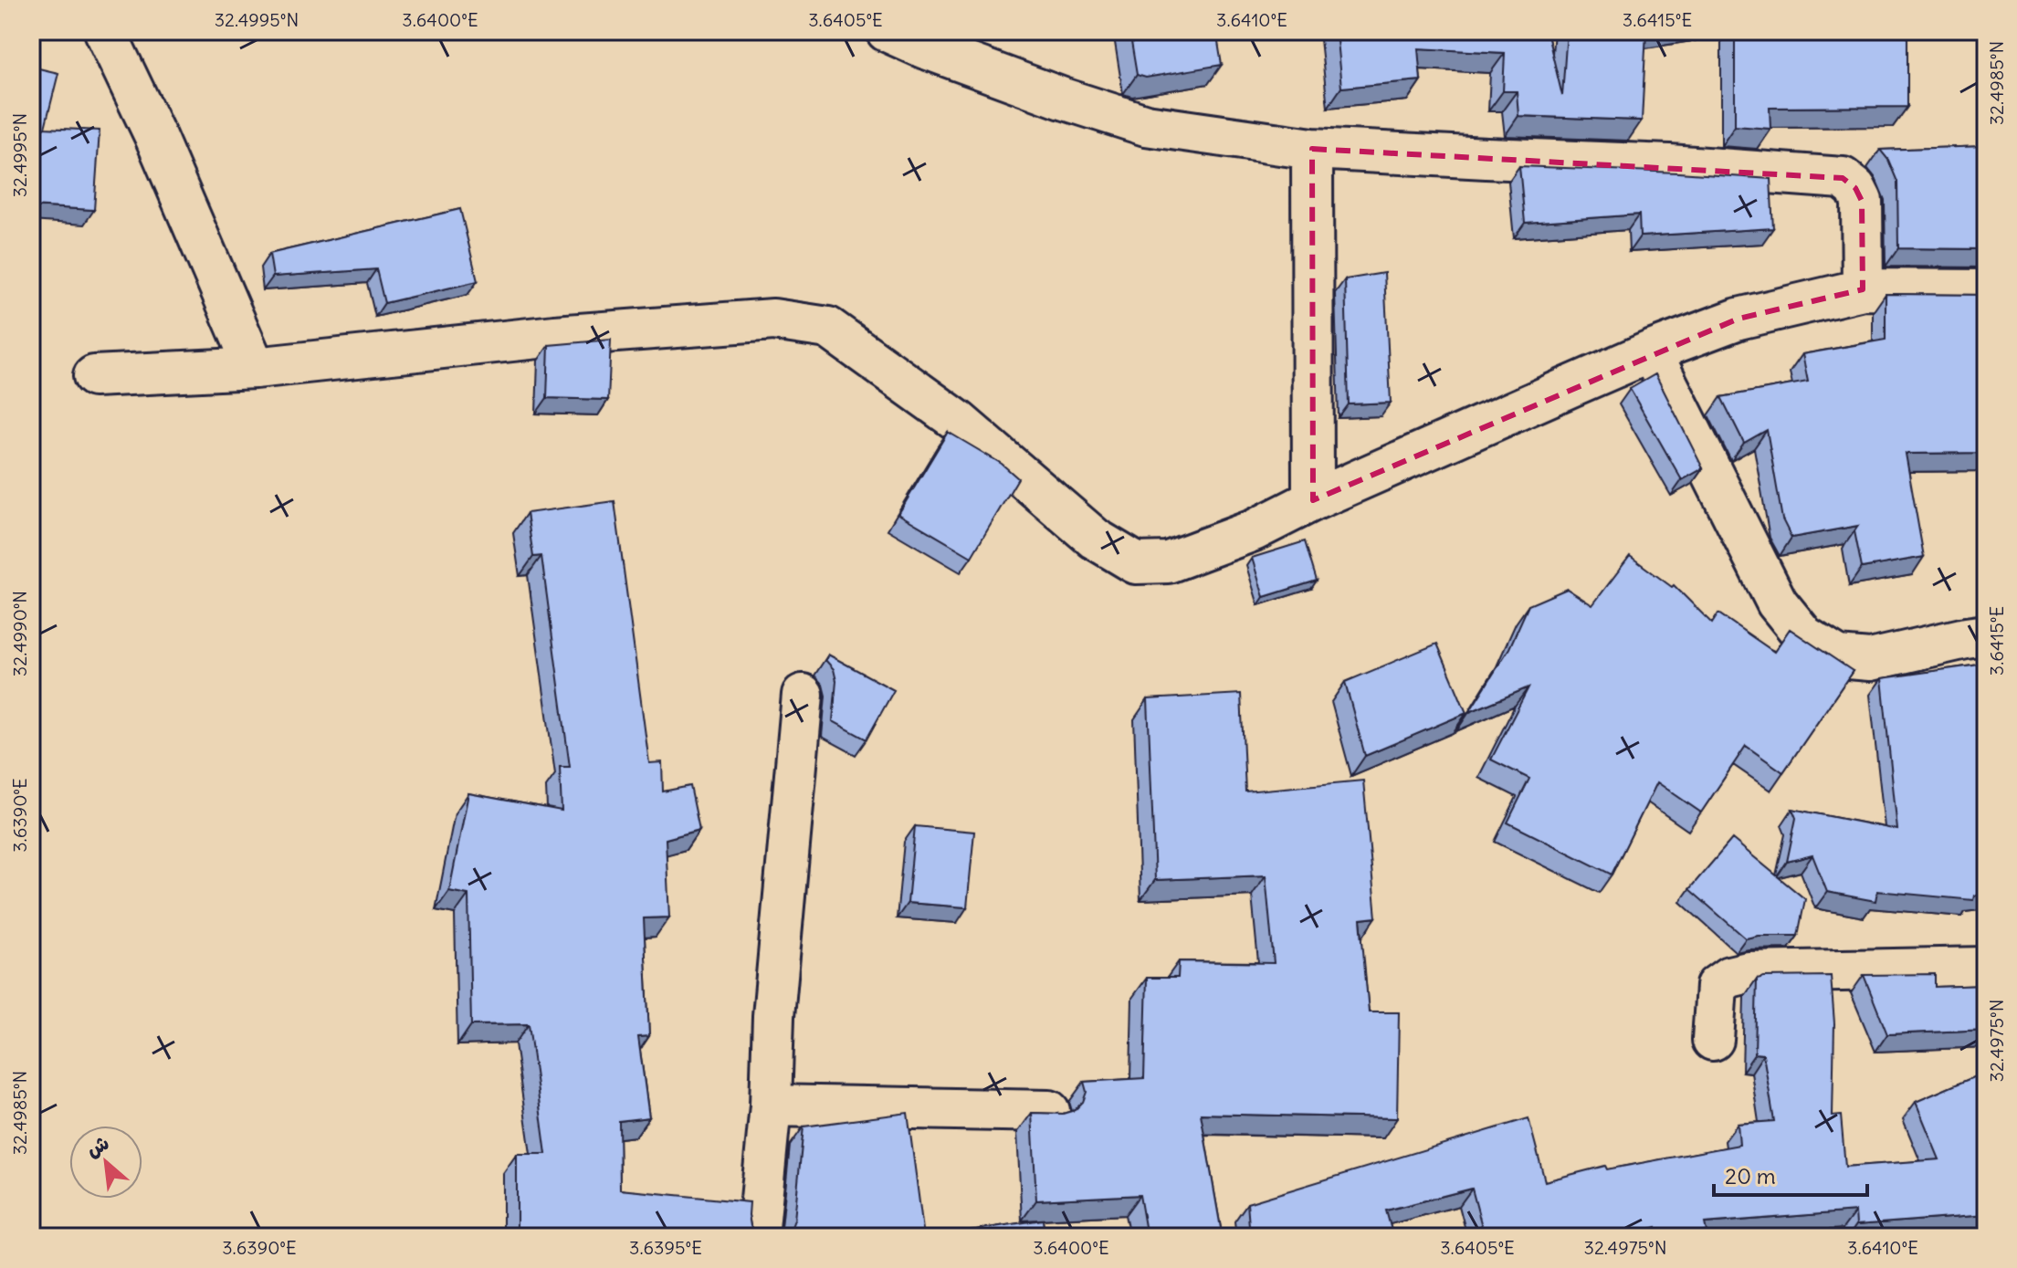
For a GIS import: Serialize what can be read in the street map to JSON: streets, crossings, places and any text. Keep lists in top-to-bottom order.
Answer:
{
  "scale_bar": "20 m",
  "north": "top left",
  "coordinates": [
    "32.4995°N",
    "3.6400°E",
    "3.6405°E",
    "3.6410°E",
    "3.6415°E",
    "32.4985°N",
    "32.4990°N",
    "3.6390°E",
    "32.4975°N",
    "3.6395°E"
  ]
}
